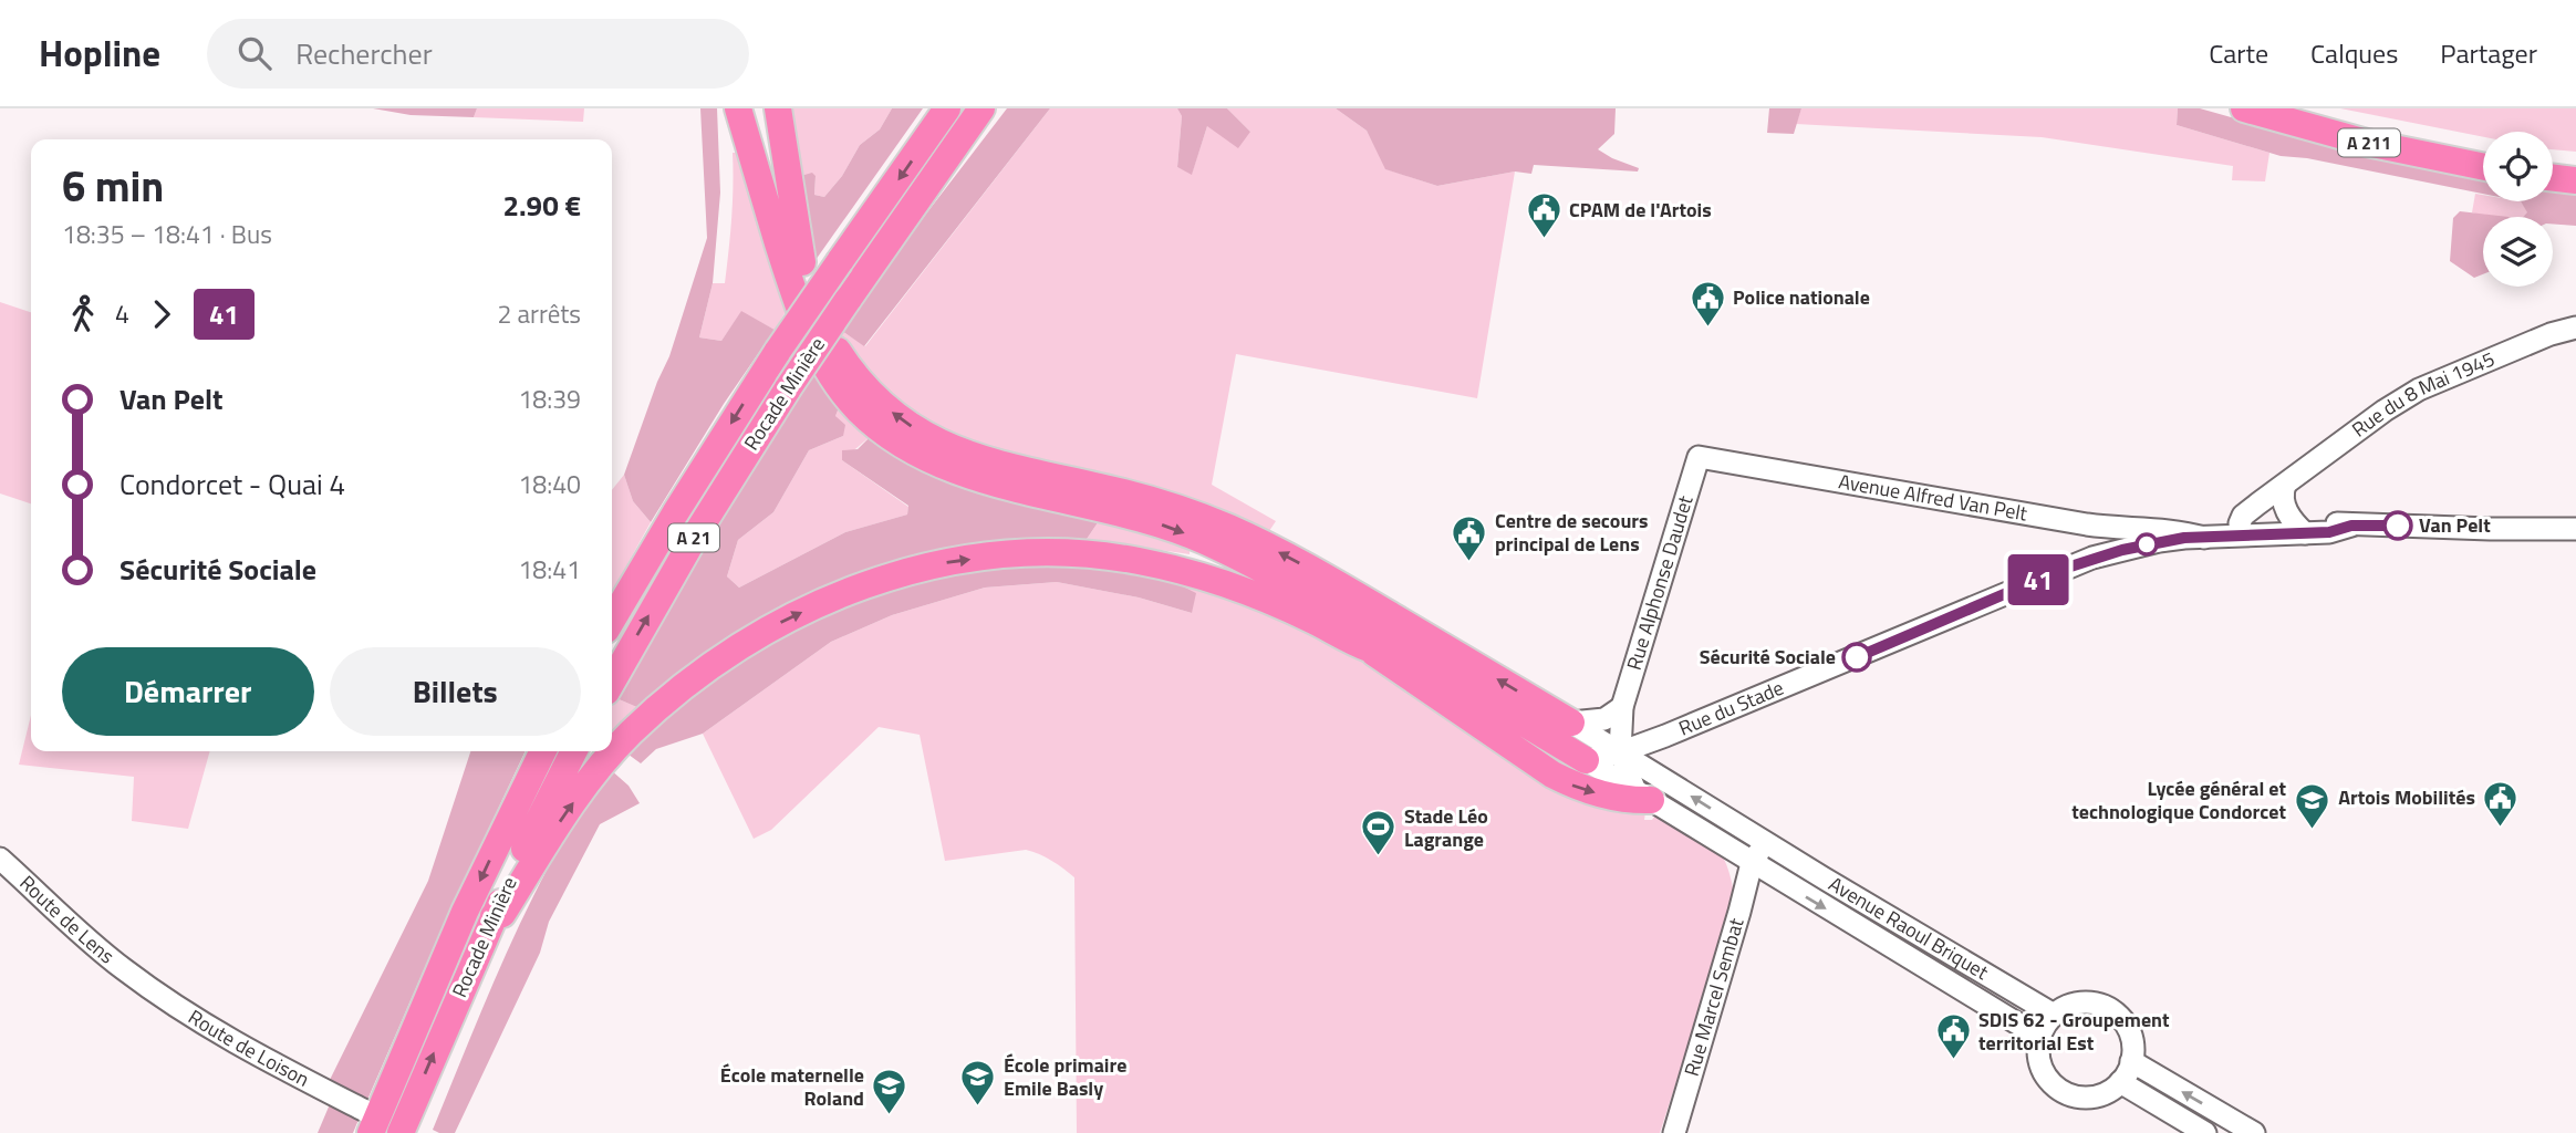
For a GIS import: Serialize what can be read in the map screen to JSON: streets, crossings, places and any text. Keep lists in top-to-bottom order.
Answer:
{
  "streets": {
    "highway": ["A 211", "Rocade Minière", "A 21"],
    "main road": [
      "Rue du 8 Mai 1945",
      "Avenue Alfred Van Pelt",
      "Rue Alphonse Daudet",
      "Rue du Stade",
      "Route de Lens",
      "Avenue Raoul Briquet",
      "Rue Marcel Sembat",
      "Route de Loison"
    ]
  },
  "crossings": [
    ["Rocade Minière", "Route de Loison"],
    ["Rue du 8 Mai 1945", "Avenue Alfred Van Pelt"],
    ["Avenue Alfred Van Pelt", "Rue Alphonse Daudet"],
    ["Avenue Alfred Van Pelt", "Rue du Stade"],
    ["Rue Alphonse Daudet", "Rue du Stade"],
    ["Rue Alphonse Daudet", "Avenue Raoul Briquet"],
    ["Rue du Stade", "Avenue Raoul Briquet"],
    ["Route de Lens", "Route de Loison"],
    ["Avenue Raoul Briquet", "Rue Marcel Sembat"]
  ],
  "places": {
    "public building": [
      "CPAM de l'Artois",
      "Police nationale",
      "Centre de secours principal de Lens",
      "Artois Mobilités",
      "SDIS 62 - Groupement territorial Est"
    ],
    "other": ["Van Pelt", "Sécurité Sociale"],
    "school or university": ["Lycée général et technologique Condorcet", "École primaire Emile Basly", "École maternelle Roland"],
    "sports": ["Stade Léo Lagrange"]
  },
  "lines": ["bus line 41"],
  "page": {
    "header": "Hopline",
    "search": "Rechercher",
    "nav": ["Carte", "Calques", "Partager"],
    "on_map": "41",
    "heading": ["6 min", "18:35 – 18:41 · Bus", "2.90 €"],
    "legs": ["4", "41", "2 arrêts"],
    "list": [
      {
        "name": "Van Pelt",
        "value": "18:39"
      },
      {
        "name": "Condorcet - Quai 4",
        "value": "18:40"
      },
      {
        "name": "Sécurité Sociale",
        "value": "18:41"
      }
    ],
    "buttons": ["Démarrer", "Billets"]
  }
}
